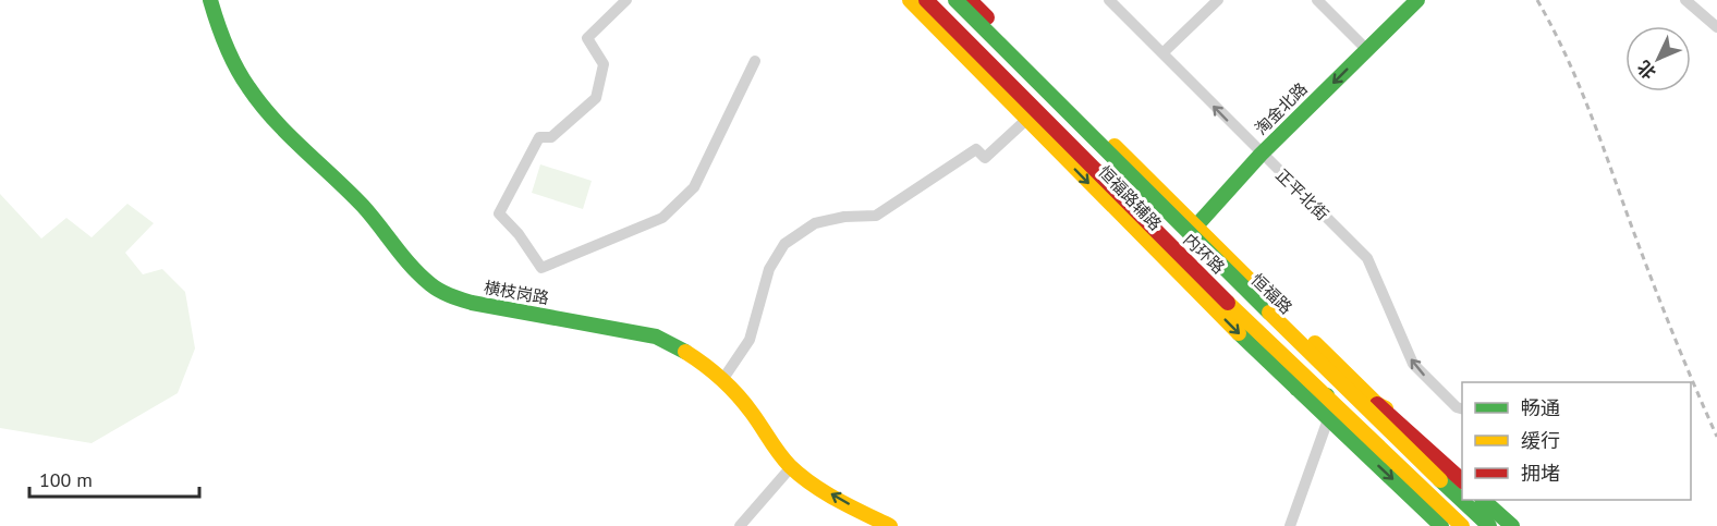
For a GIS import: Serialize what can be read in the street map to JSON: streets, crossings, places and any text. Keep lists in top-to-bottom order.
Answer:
{
  "streets": {
    "main road": [
      "淘金北路",
      "恒福路辅路",
      "内环路",
      "横枝岗路",
      "恒福路"
    ],
    "street": ["正平北街"]
  },
  "crossings": [
    ["淘金北路", "正平北街"],
    ["淘金北路", "恒福路辅路"],
    ["淘金北路", "恒福路"],
    ["恒福路辅路", "恒福路"],
    ["内环路", "恒福路"]
  ],
  "one_way": ["淘金北路", "正平北街"],
  "legend": ["畅通", "缓行", "拥堵"],
  "scale_bar": "100 m",
  "north": "bottom left"
}
